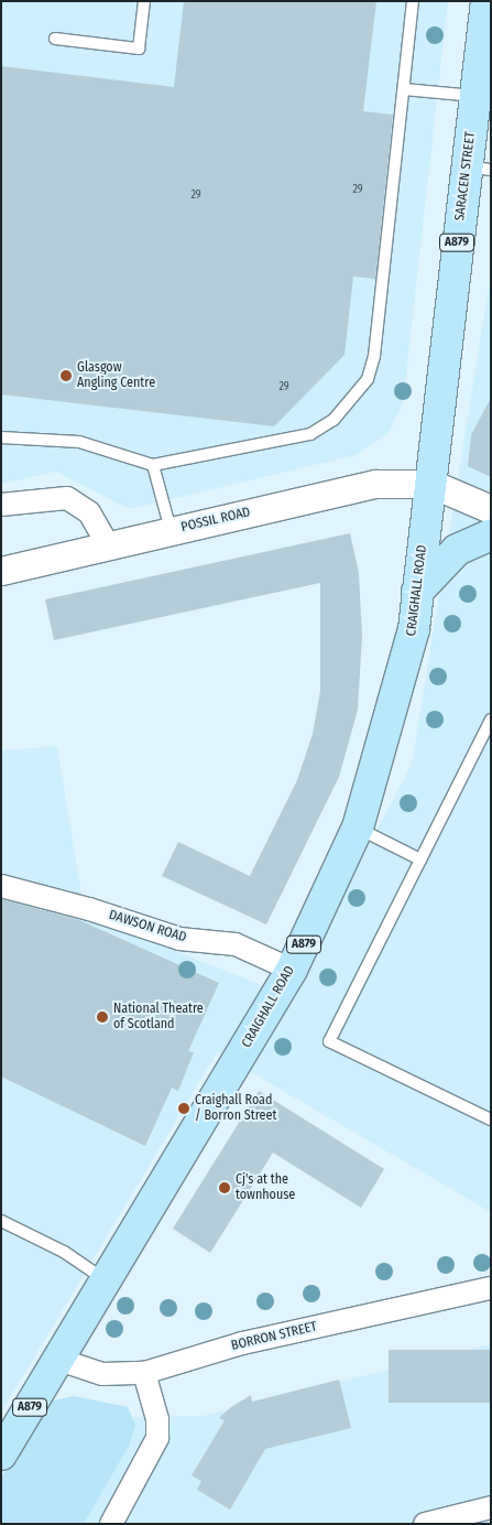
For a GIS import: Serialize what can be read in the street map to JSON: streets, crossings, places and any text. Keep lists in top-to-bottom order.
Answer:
{
  "streets": {
    "main road": ["SARACEN STREET", "A879", "CRAIGHALL ROAD"],
    "street": ["POSSIL ROAD", "DAWSON ROAD", "BORRON STREET"]
  },
  "crossings": [
    ["SARACEN STREET", "POSSIL ROAD"],
    ["SARACEN STREET", "CRAIGHALL ROAD"],
    ["POSSIL ROAD", "CRAIGHALL ROAD"],
    ["CRAIGHALL ROAD", "DAWSON ROAD"],
    ["CRAIGHALL ROAD", "BORRON STREET"]
  ],
  "places": [
    "Glasgow Angling Centre",
    "National Theatre of Scotland",
    "Craighall Road / Borron Street",
    "Cj's at the townhouse"
  ],
  "house_numbers": ["29", "29", "29"]
}
